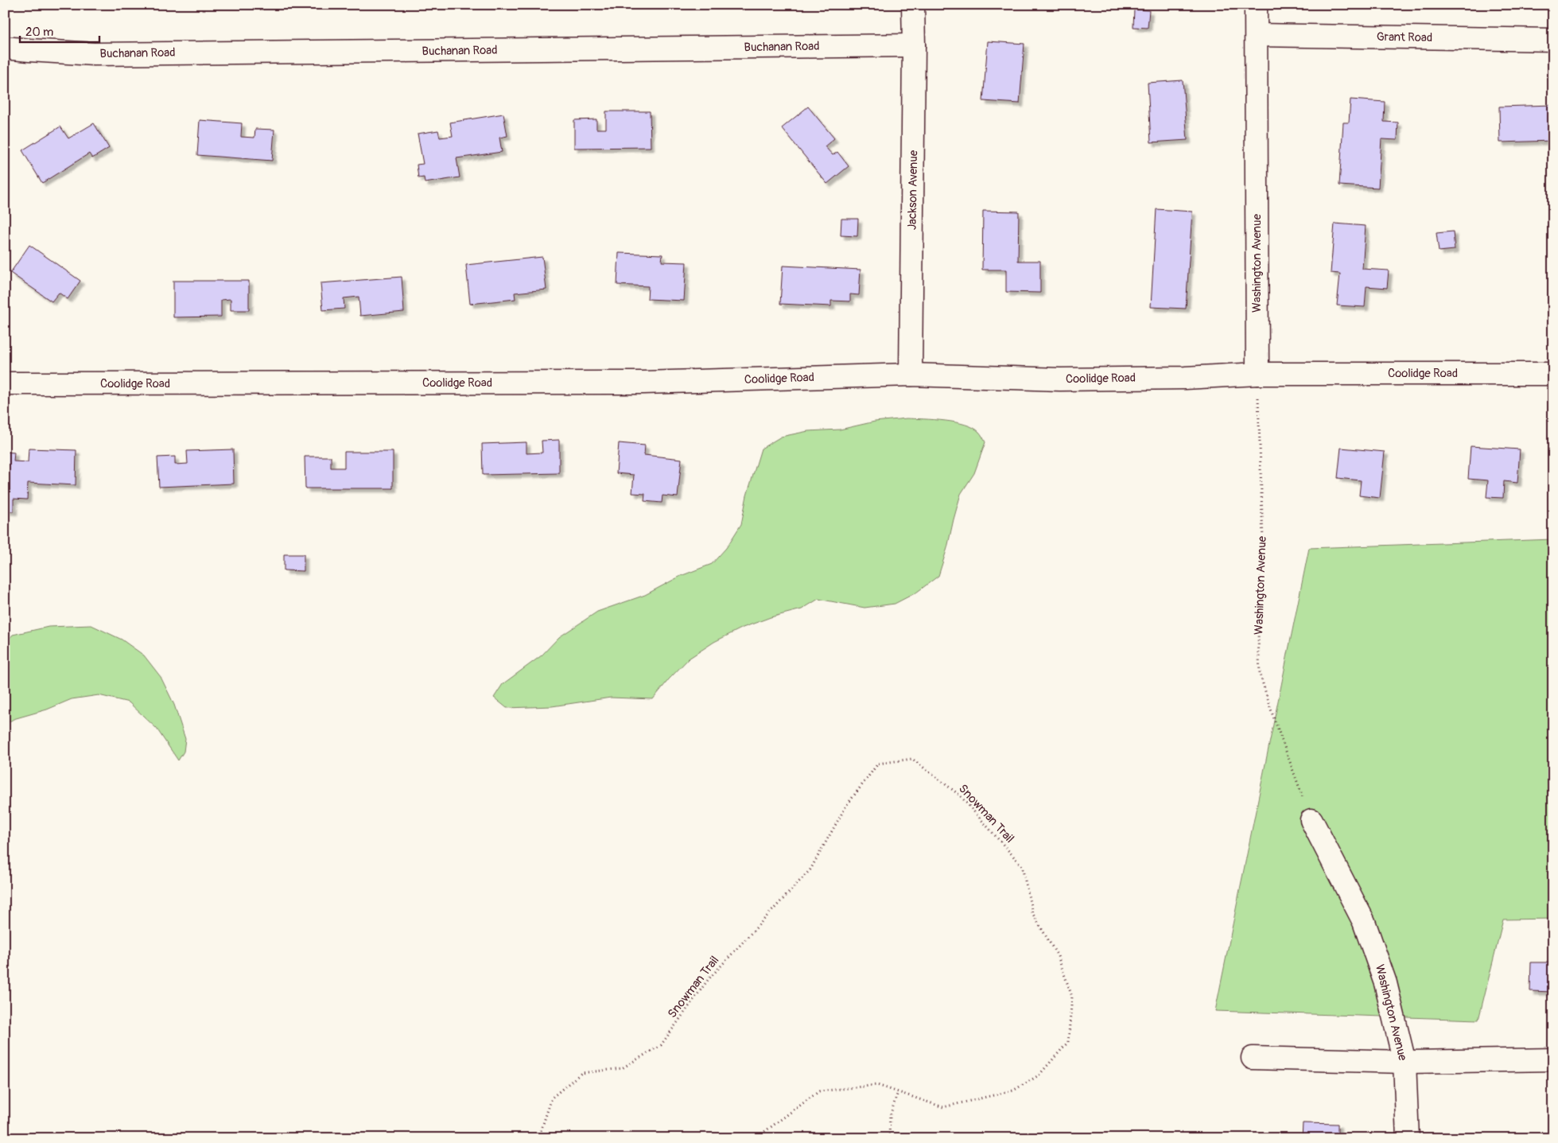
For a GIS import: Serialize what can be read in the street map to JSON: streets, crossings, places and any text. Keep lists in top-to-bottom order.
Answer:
{
  "streets": {
    "street": [
      "Grant Road",
      "Buchanan Road",
      "Jackson Avenue",
      "Washington Avenue",
      "Coolidge Road"
    ],
    "path": ["Snowman Trail"]
  },
  "crossings": [
    ["Grant Road", "Washington Avenue"],
    ["Buchanan Road", "Jackson Avenue"],
    ["Jackson Avenue", "Coolidge Road"],
    ["Washington Avenue", "Coolidge Road"]
  ],
  "scale_bar": "20 m"
}
